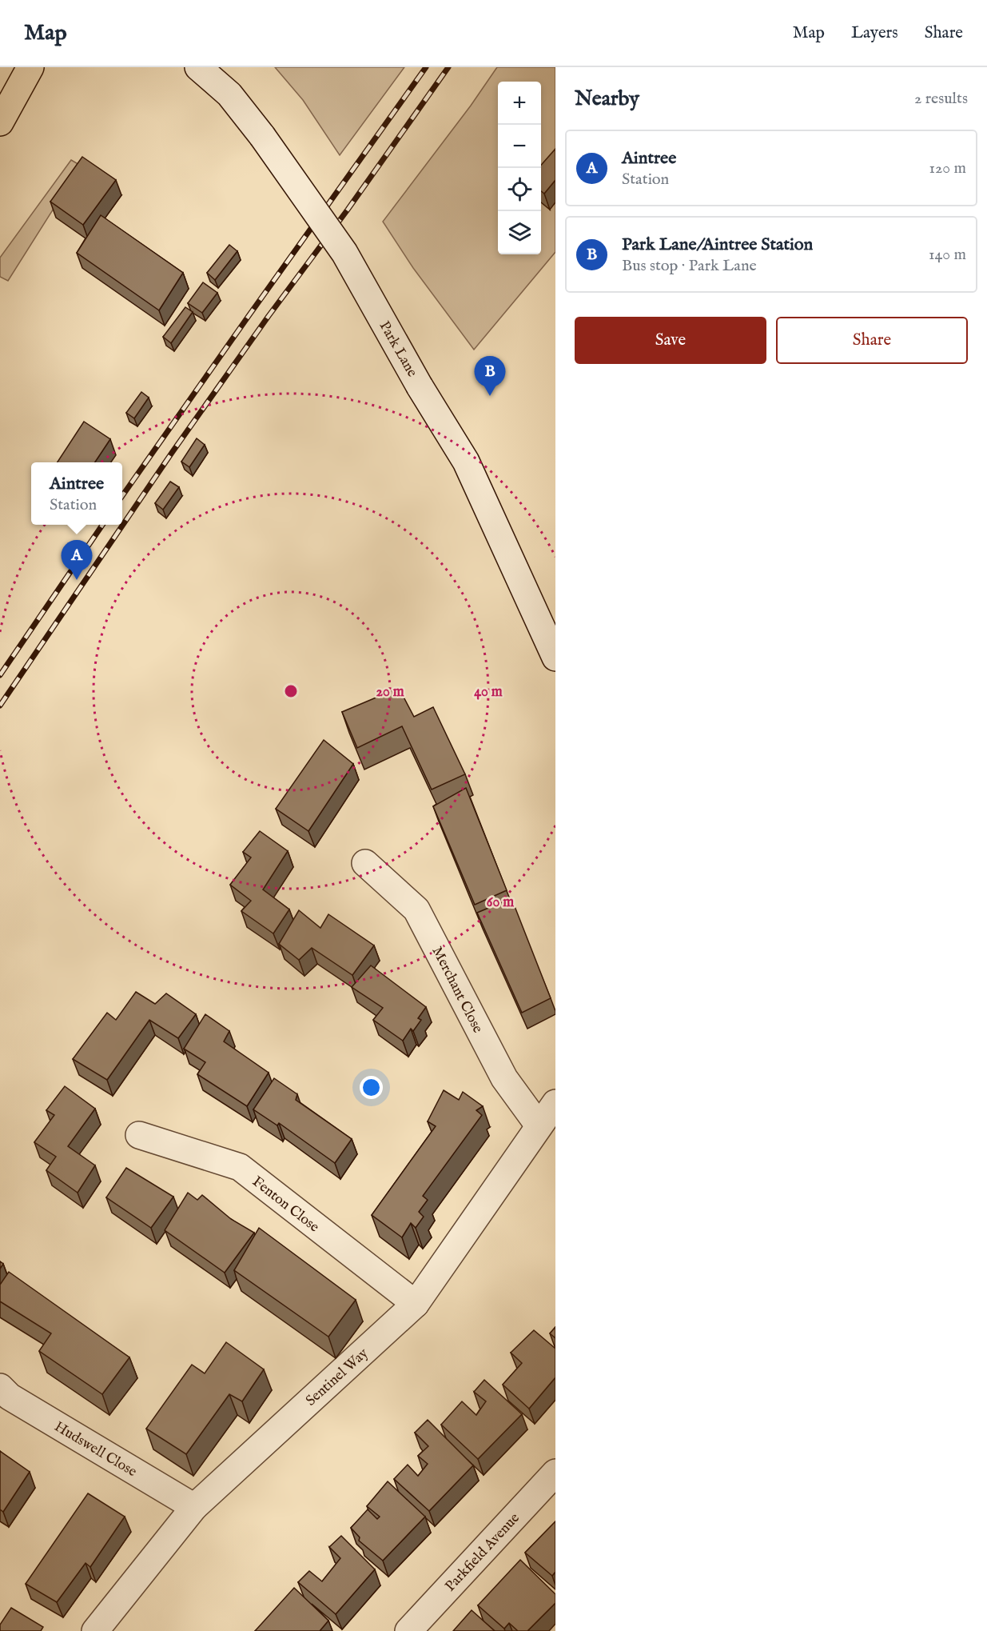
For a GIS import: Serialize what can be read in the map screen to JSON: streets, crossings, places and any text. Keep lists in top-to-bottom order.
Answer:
{
  "streets": {
    "street": [
      "Park Lane",
      "Merchant Close",
      "Fenton Close",
      "Sentinel Way",
      "Hudswell Close",
      "Parkfield Avenue"
    ]
  },
  "crossings": [
    ["Merchant Close", "Sentinel Way"],
    ["Fenton Close", "Sentinel Way"],
    ["Sentinel Way", "Hudswell Close"]
  ],
  "page": {
    "header": "Map",
    "nav": ["Map", "Layers", "Share"],
    "heading": ["Nearby", "2 results"],
    "map_buttons": ["+", "−"],
    "list": [
      {
        "mark": "A",
        "name": "Aintree",
        "note": "Station",
        "value": "120 m"
      },
      {
        "mark": "B",
        "name": "Park Lane/Aintree Station",
        "note": "Bus stop · Park Lane",
        "value": "140 m"
      }
    ],
    "buttons": ["Save", "Share"],
    "pins": ["B", "A"],
    "popup": ["Aintree", "Station"]
  },
  "rings": ["20 m", "40 m", "60 m"]
}
